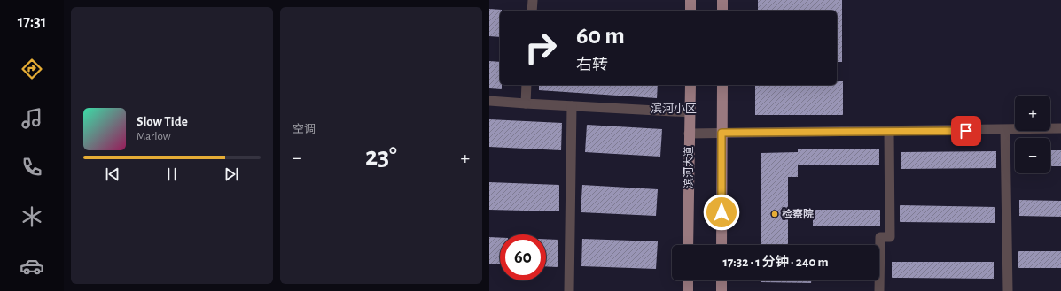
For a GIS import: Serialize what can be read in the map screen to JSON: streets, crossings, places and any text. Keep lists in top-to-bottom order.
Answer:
{
  "streets": {
    "main road": ["滨河大道"]
  },
  "districts": ["滨河小区"],
  "places": ["检察院"],
  "page": {
    "tabs": "17:31",
    "tile": "空调",
    "turn": ["60 m", "右转"],
    "map_buttons": ["+", "−"],
    "song": ["Slow Tide", "Marlow"],
    "heat": ["−", "23°", "+"],
    "limit": "60",
    "trip": "17:32 · 1 分钟 · 240 m"
  }
}
